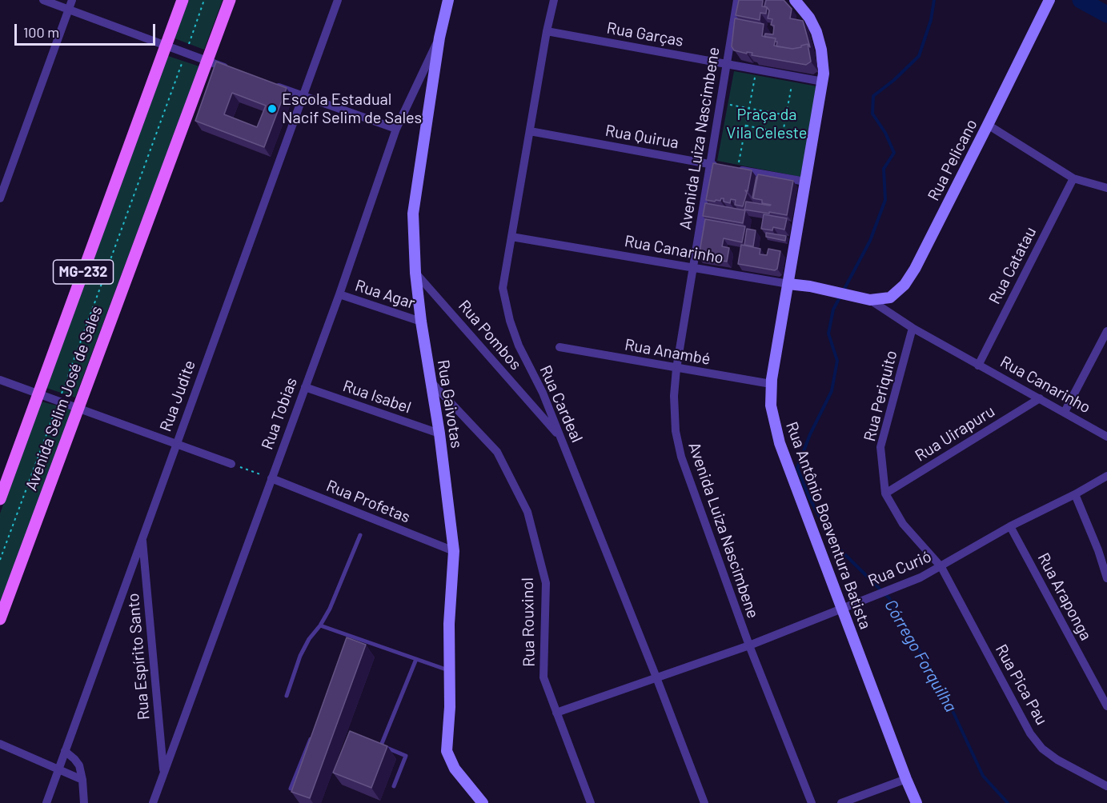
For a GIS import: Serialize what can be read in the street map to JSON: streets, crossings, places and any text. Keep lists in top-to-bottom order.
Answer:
{
  "streets": {
    "main road": ["MG-232", "Avenida Selim José de Sales"],
    "street": [
      "Rua Garças",
      "Rua Quirua",
      "Avenida Luiza Nascimbene",
      "Rua Pelicano",
      "Rua Canarinho",
      "Rua Catatau",
      "Rua Agar",
      "Rua Pombos",
      "Rua Anambé",
      "Rua Judite",
      "Rua Periquito",
      "Rua Isabel",
      "Rua Gaivotas",
      "Rua Cardeal",
      "Rua Tobias",
      "Rua Uirapuru",
      "Rua Profetas",
      "Rua Antônio Boaventura Batista",
      "Rua Curió",
      "Rua Araponga",
      "Rua Rouxinol",
      "Rua Espírito Santo",
      "Rua Pica Pau"
    ]
  },
  "crossings": [
    ["Rua Garças", "Avenida Luiza Nascimbene"],
    ["Rua Garças", "Rua Cardeal"],
    ["Rua Garças", "Rua Antônio Boaventura Batista"],
    ["Rua Quirua", "Avenida Luiza Nascimbene"],
    ["Rua Quirua", "Rua Cardeal"],
    ["Avenida Luiza Nascimbene", "Rua Canarinho"],
    ["Avenida Luiza Nascimbene", "Rua Anambé"],
    ["Avenida Luiza Nascimbene", "Rua Curió"],
    ["Rua Pelicano", "Rua Canarinho"],
    ["Rua Canarinho", "Rua Catatau"],
    ["Rua Canarinho", "Rua Periquito"],
    ["Rua Canarinho", "Rua Cardeal"],
    ["Rua Canarinho", "Rua Uirapuru"],
    ["Rua Canarinho", "Rua Antônio Boaventura Batista"],
    ["Rua Agar", "Rua Gaivotas"],
    ["Rua Agar", "Rua Tobias"],
    ["Rua Pombos", "Rua Gaivotas"],
    ["Rua Pombos", "Rua Cardeal"],
    ["Rua Anambé", "Rua Antônio Boaventura Batista"],
    ["Rua Judite", "Rua Espírito Santo"],
    ["Rua Periquito", "Rua Uirapuru"],
    ["Rua Periquito", "Rua Curió"],
    ["Rua Periquito", "Rua Pica Pau"],
    ["Rua Isabel", "Rua Gaivotas"],
    ["Rua Isabel", "Rua Tobias"],
    ["Rua Gaivotas", "Rua Tobias"],
    ["Rua Gaivotas", "Rua Profetas"],
    ["Rua Gaivotas", "Rua Rouxinol"],
    ["Rua Cardeal", "Rua Curió"],
    ["Rua Tobias", "Rua Profetas"],
    ["Rua Tobias", "Rua Espírito Santo"],
    ["Rua Antônio Boaventura Batista", "Rua Curió"],
    ["Rua Curió", "Rua Araponga"],
    ["Rua Curió", "Rua Rouxinol"],
    ["Rua Curió", "Rua Pica Pau"]
  ],
  "water": ["Córrego Forquilha"],
  "parks": ["Praça da Vila Celeste"],
  "places": ["Escola Estadual Nacif Selim de Sales"],
  "scale_bar": "100 m"
}
